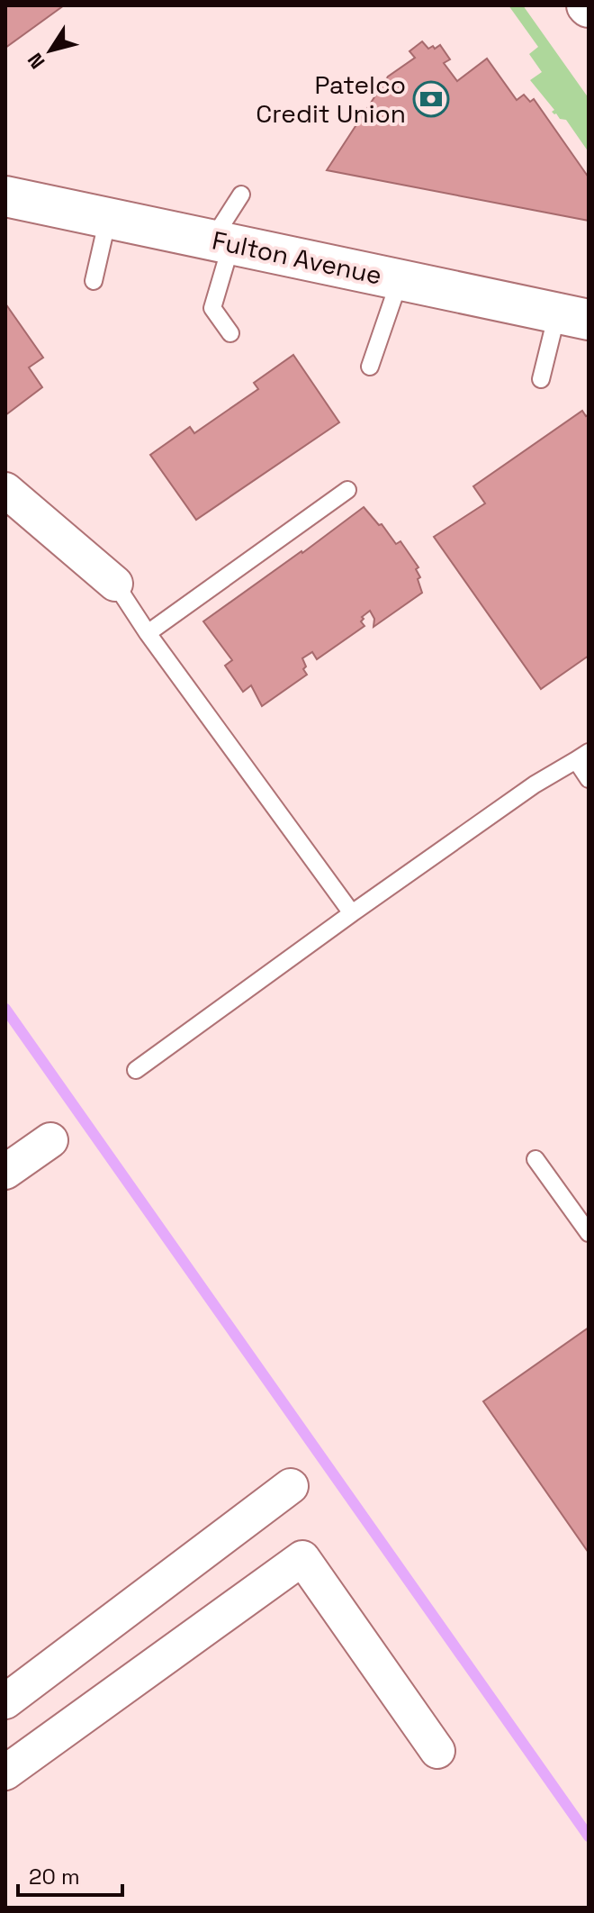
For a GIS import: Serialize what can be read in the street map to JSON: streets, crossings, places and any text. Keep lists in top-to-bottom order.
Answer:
{
  "streets": {
    "street": ["Fulton Avenue"]
  },
  "places": {
    "bank": ["Patelco Credit Union"]
  },
  "scale_bar": "20 m",
  "north": "bottom left"
}
